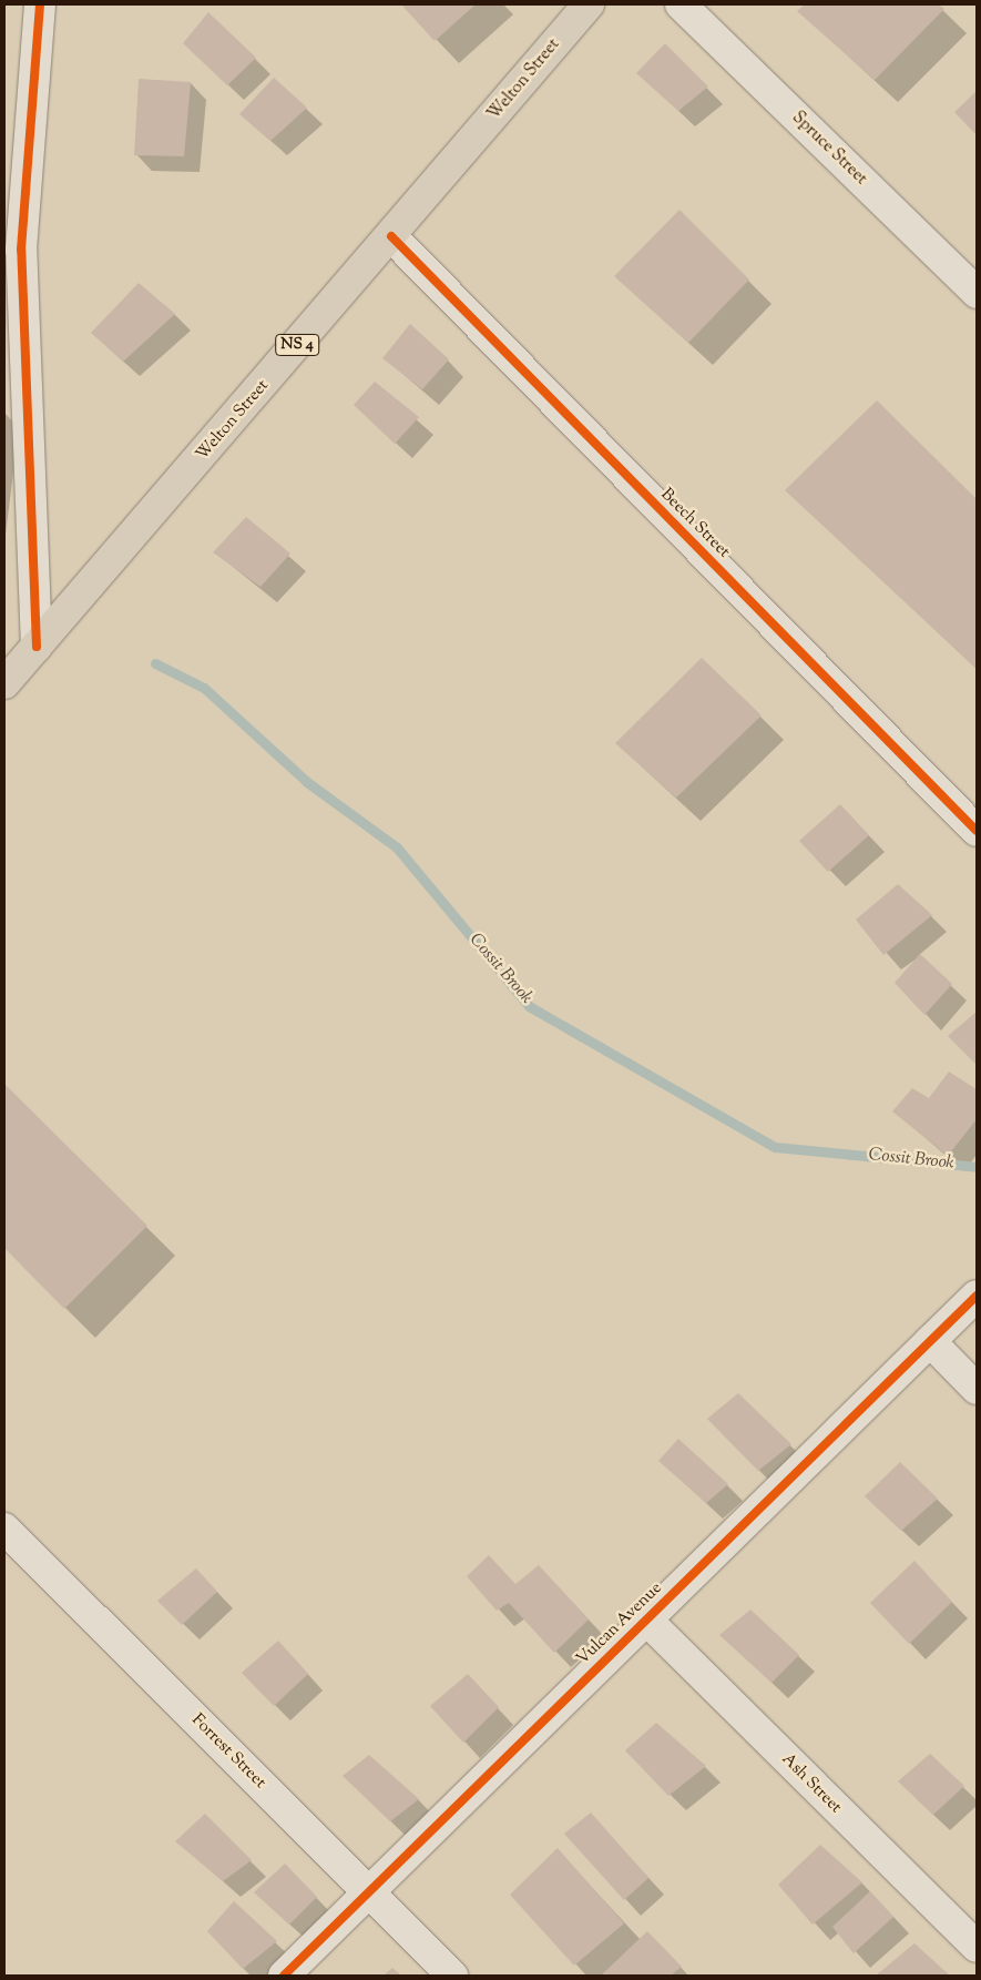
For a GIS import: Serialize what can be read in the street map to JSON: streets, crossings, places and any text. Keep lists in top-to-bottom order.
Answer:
{
  "streets": {
    "main road": ["Welton Street", "NS 4"],
    "street": [
      "Spruce Street",
      "Beech Street",
      "Vulcan Avenue",
      "Forrest Street",
      "Ash Street"
    ]
  },
  "crossings": [
    ["Welton Street", "Beech Street"],
    ["Vulcan Avenue", "Forrest Street"],
    ["Vulcan Avenue", "Ash Street"]
  ],
  "water": ["Cossit Brook"]
}
